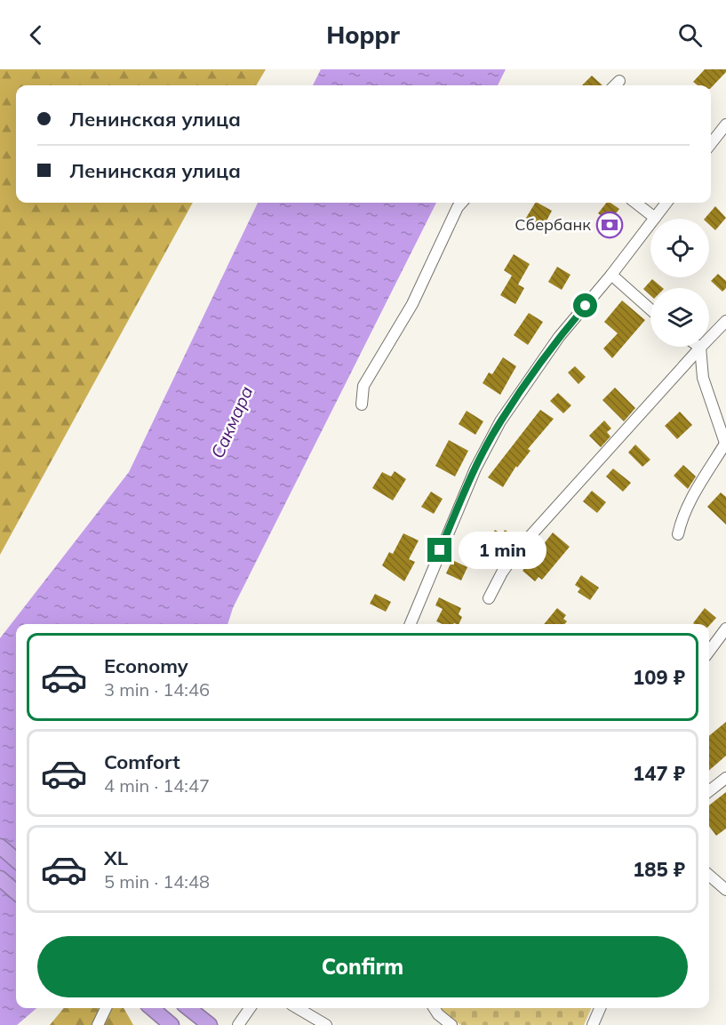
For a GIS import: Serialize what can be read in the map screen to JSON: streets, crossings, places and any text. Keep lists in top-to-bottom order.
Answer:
{
  "water": ["Сакмара"],
  "places": {
    "bank": ["Сбербанк"]
  },
  "page": {
    "header": "Hoppr",
    "banner": ["Ленинская улица", "Ленинская улица"],
    "bubble": "1 min",
    "list": [
      {
        "name": "Economy",
        "note": "3 min · 14:46",
        "value": "109 ₽"
      },
      {
        "name": "Comfort",
        "note": "4 min · 14:47",
        "value": "147 ₽"
      },
      {
        "name": "XL",
        "note": "5 min · 14:48",
        "value": "185 ₽"
      }
    ],
    "buttons": "Confirm"
  }
}
